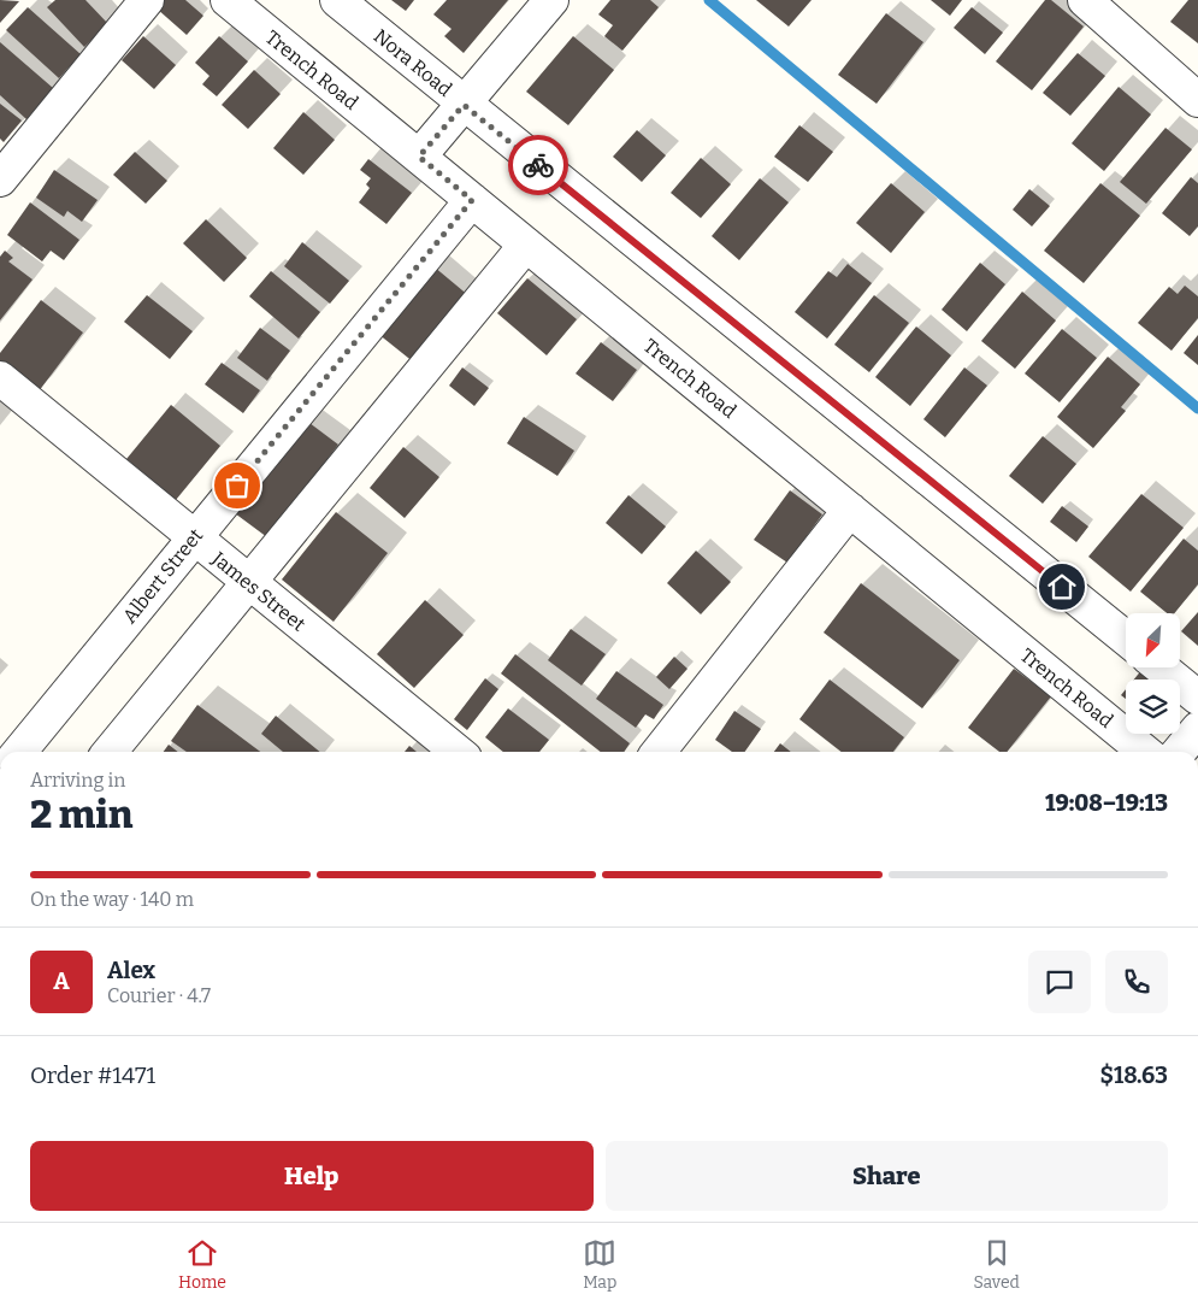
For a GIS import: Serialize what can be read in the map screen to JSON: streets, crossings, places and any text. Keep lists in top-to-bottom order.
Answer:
{
  "streets": {
    "street": [
      "Nora Road",
      "Trench Road",
      "Albert Street",
      "James Street"
    ]
  },
  "crossings": [
    ["Trench Road", "Albert Street"],
    ["Albert Street", "James Street"]
  ],
  "north": "bottom left",
  "page": {
    "heading": ["2 min", "Arriving in", "19:08–19:13"],
    "panel": [
      "Alex",
      "Courier · 4.7",
      "Order #1471",
      "$18.63"
    ],
    "bar": "On the way · 140 m",
    "round": "A",
    "buttons": ["Help", "Share"],
    "tabs": ["Home", "Map", "Saved"]
  }
}
